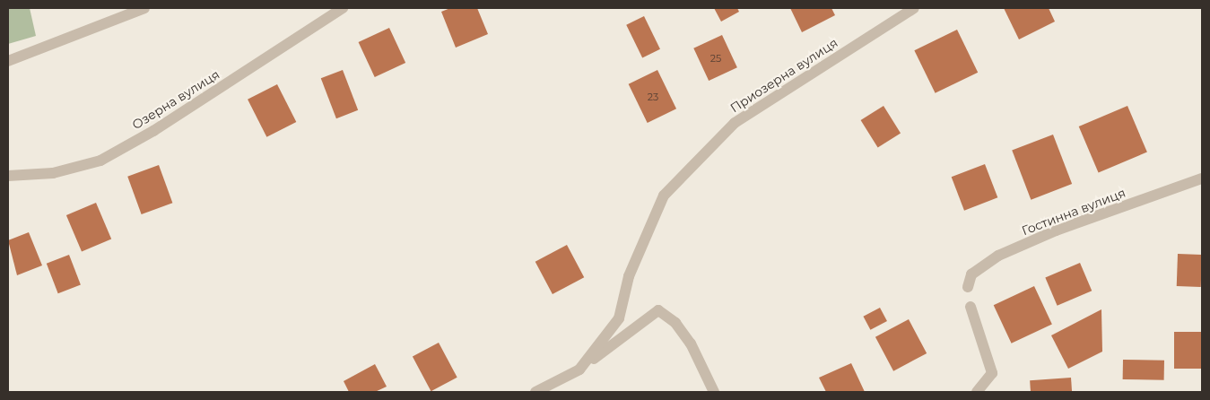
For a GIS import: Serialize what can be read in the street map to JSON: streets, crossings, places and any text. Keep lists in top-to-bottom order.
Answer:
{
  "streets": {
    "street": ["Приозерна вулиця", "Озерна вулиця", "Гостинна вулиця"]
  },
  "house_numbers": ["25", "23"]
}
